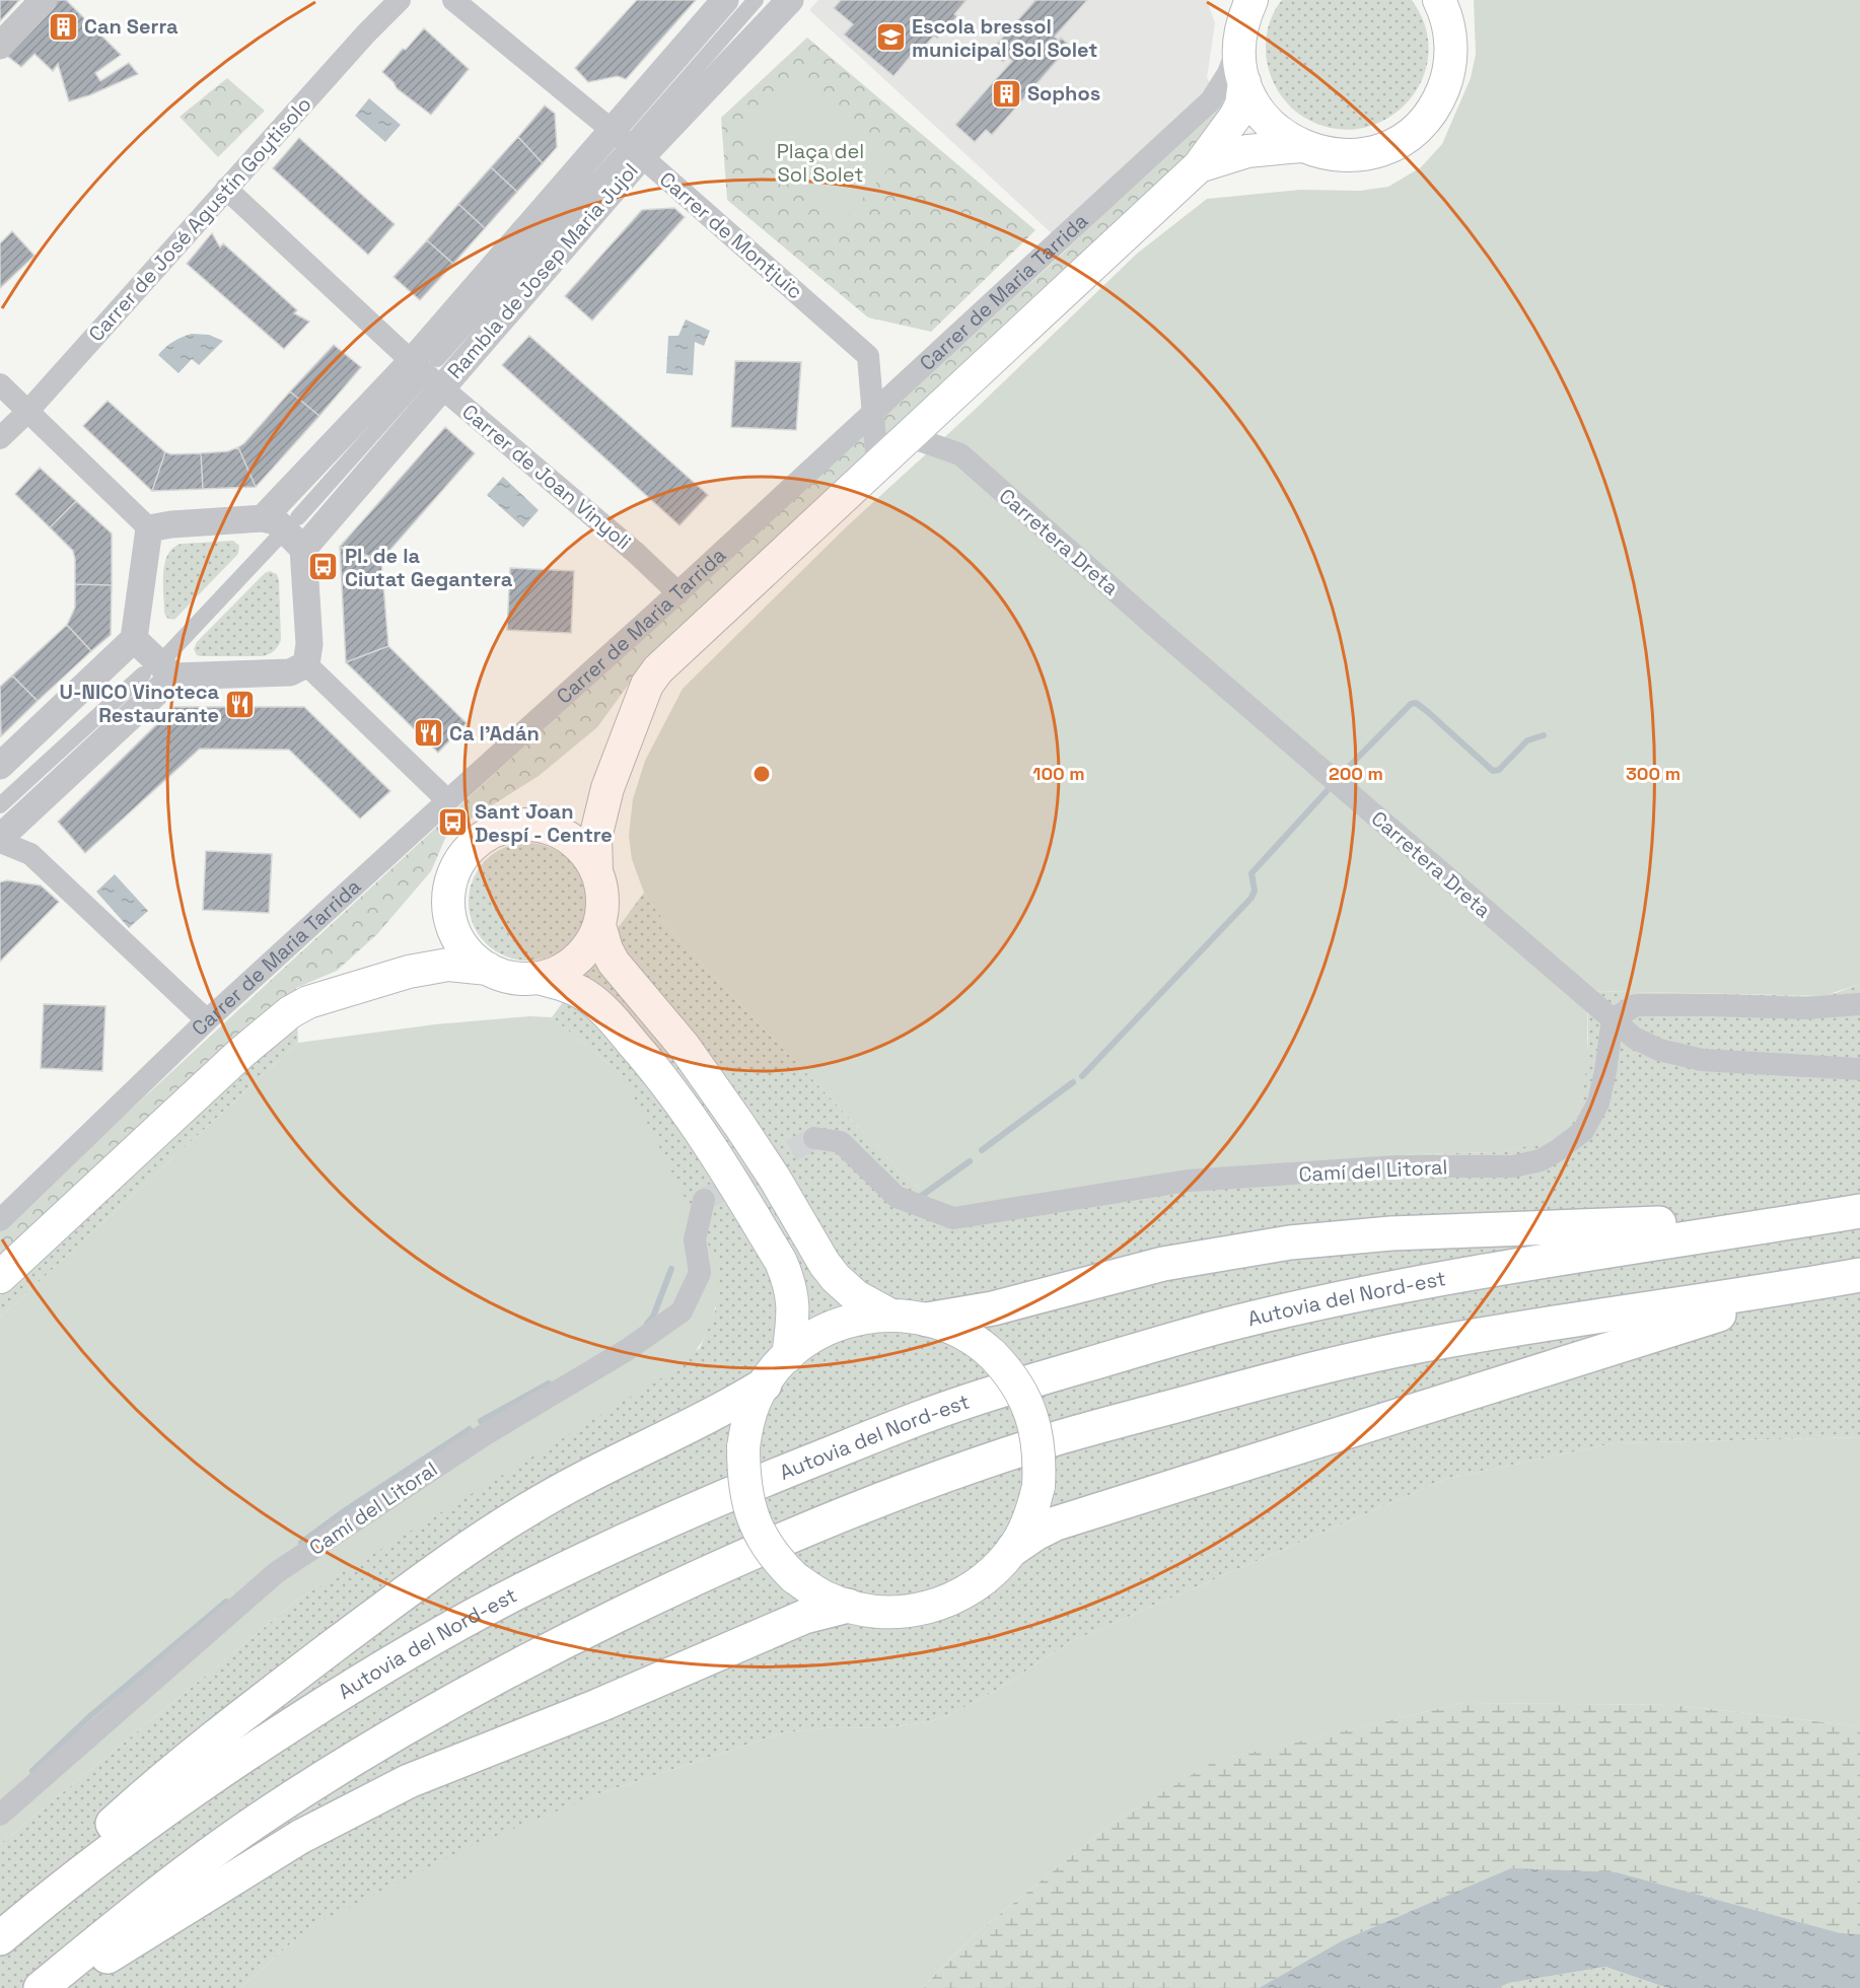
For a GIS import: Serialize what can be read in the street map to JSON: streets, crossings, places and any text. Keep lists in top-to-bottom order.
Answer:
{
  "streets": {
    "highway": ["Autovia del Nord-est"],
    "main road": ["Carrer de Maria Tarrida"],
    "street": [
      "Carrer de José Agustín Goytisolo",
      "Carrer de Montjuïc",
      "Rambla de Josep Maria Jujol",
      "Carrer de Joan Vinyoli",
      "Carretera Dreta",
      "Camí del Litoral"
    ]
  },
  "crossings": [
    ["Carrer de José Agustín Goytisolo", "Carrer de Joan Vinyoli"],
    ["Carrer de Montjuïc", "Rambla de Josep Maria Jujol"],
    ["Carrer de Montjuïc", "Carrer de Maria Tarrida"],
    ["Rambla de Josep Maria Jujol", "Carrer de Joan Vinyoli"],
    ["Carrer de Maria Tarrida", "Carrer de Joan Vinyoli"],
    ["Carrer de Maria Tarrida", "Carretera Dreta"],
    ["Carretera Dreta", "Camí del Litoral"]
  ],
  "parks": ["Plaça del Sol Solet"],
  "places": {
    "building": ["Can Serra", "Sophos"],
    "school or university": ["Escola bressol municipal Sol Solet"],
    "bus stop": ["Pl. de la Ciutat Gegantera", "Sant Joan Despí - Centre"],
    "restaurant": ["U-NICO Vinoteca Restaurante", "Ca l'Adán"]
  },
  "rings": ["100 m", "200 m", "300 m"]
}
